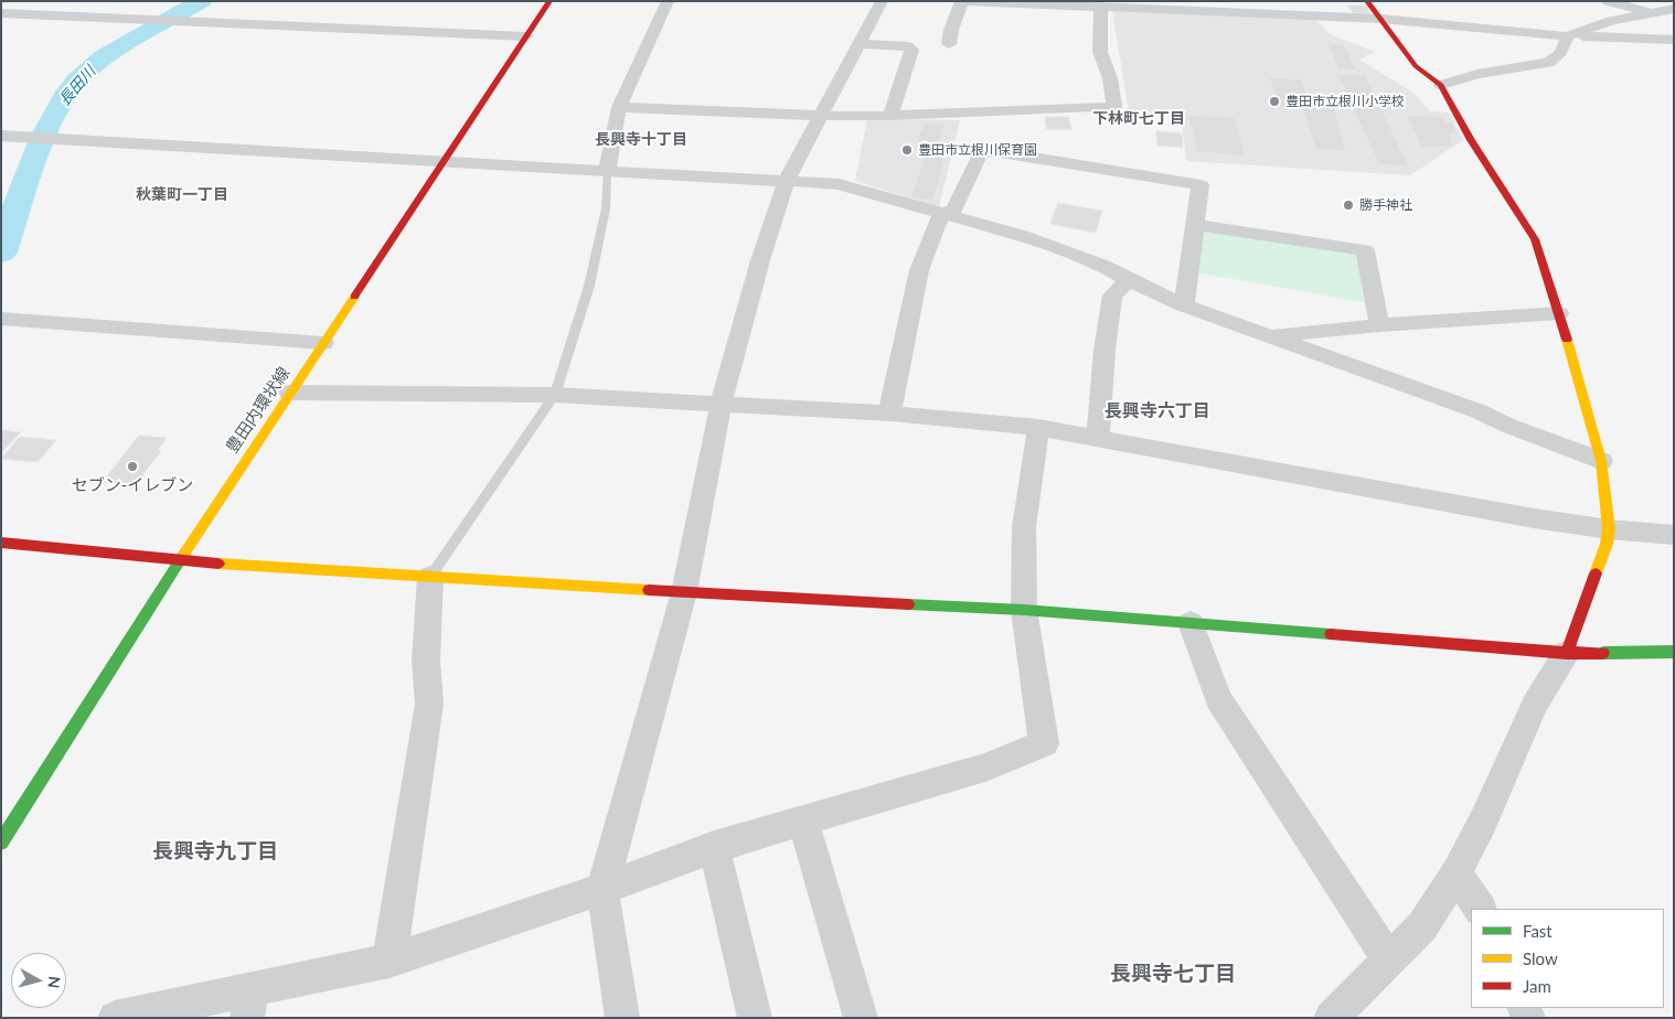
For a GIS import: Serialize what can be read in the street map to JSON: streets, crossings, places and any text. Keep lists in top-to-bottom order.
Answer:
{
  "streets": {
    "street": ["豊田内環状線"]
  },
  "districts": [
    "下林町七丁目",
    "長興寺十丁目",
    "秋葉町一丁目",
    "長興寺六丁目",
    "長興寺九丁目",
    "長興寺七丁目"
  ],
  "water": ["長田川"],
  "places": [
    "豊田市立根川小学校",
    "豊田市立根川保育園",
    "勝手神社",
    "セブン-イレブン"
  ],
  "legend": ["Fast", "Slow", "Jam"],
  "north": "right"
}
